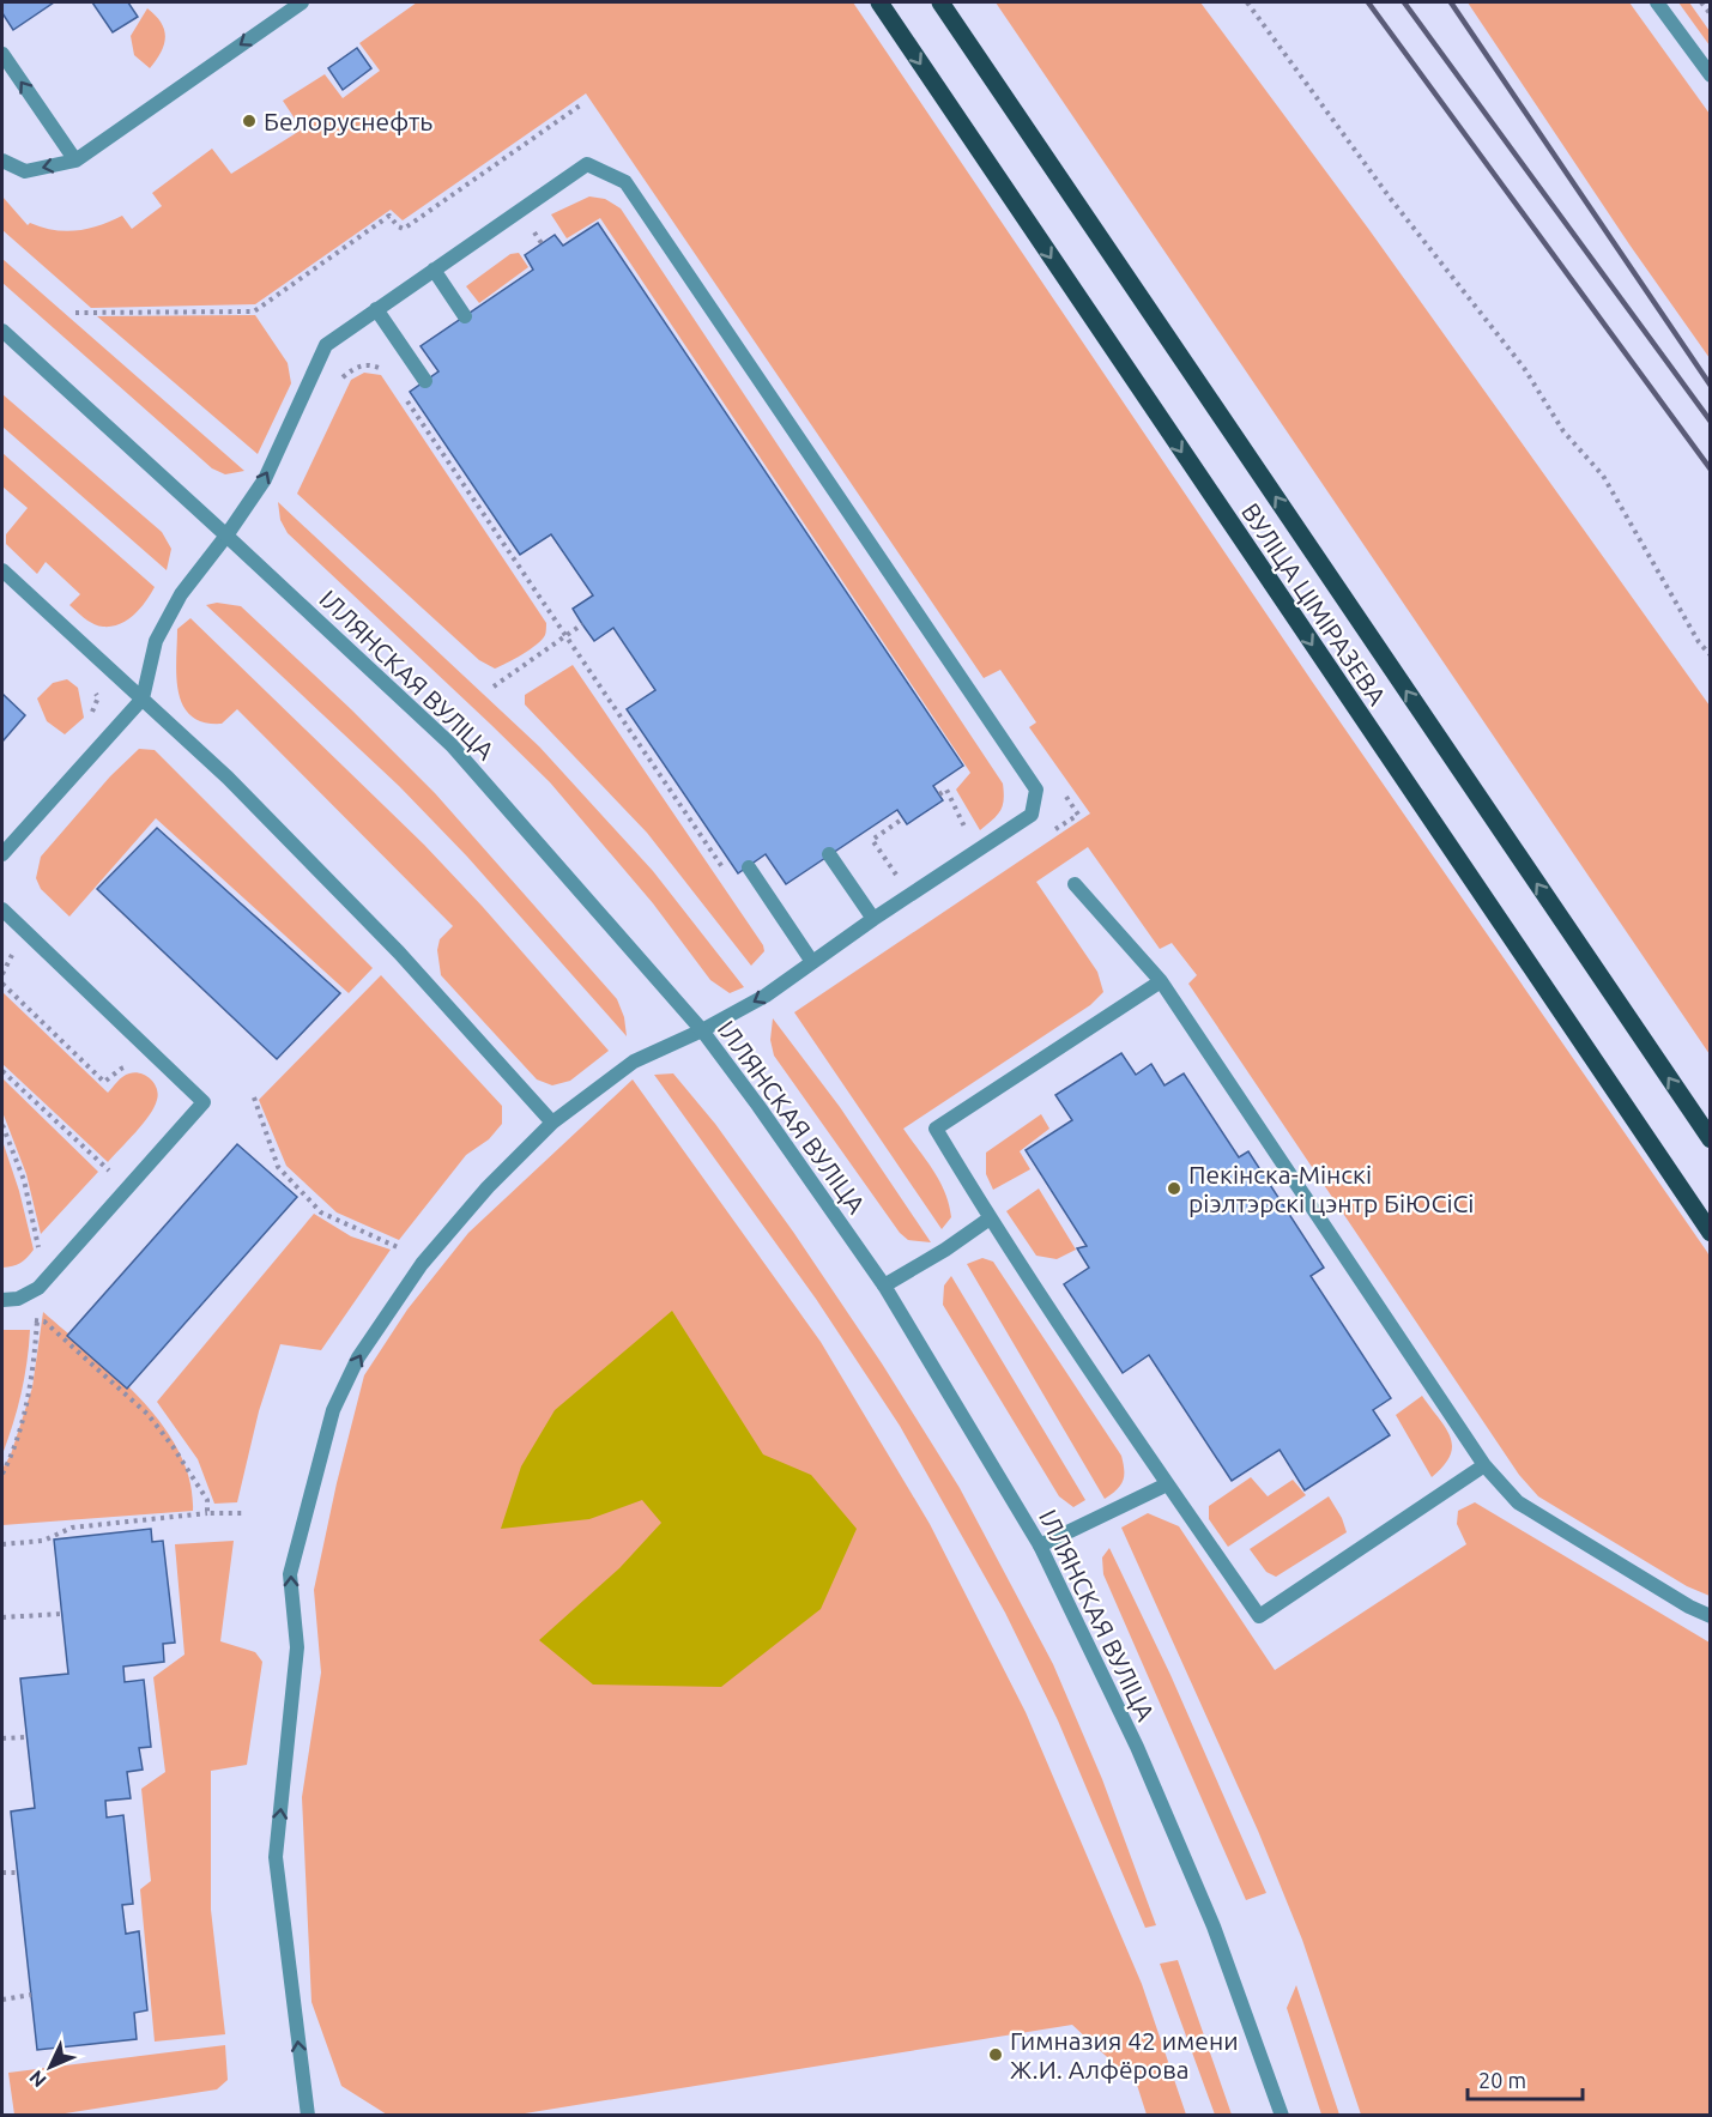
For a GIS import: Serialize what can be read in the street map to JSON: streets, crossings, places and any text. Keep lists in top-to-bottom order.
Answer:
{
  "streets": {
    "main road": ["ВУЛІЦА ЦІМІРАЗЕВА"],
    "street": ["ІЛЛЯНСКАЯ ВУЛІЦА"]
  },
  "places": ["Белоруснефть", "Пекінска-Мінскі ріэлтэрскі цэнтр БіЮСіСі", "Гимназия 42 имени Ж.И. Алфёрова"],
  "scale_bar": "20 m",
  "north": "bottom left"
}
